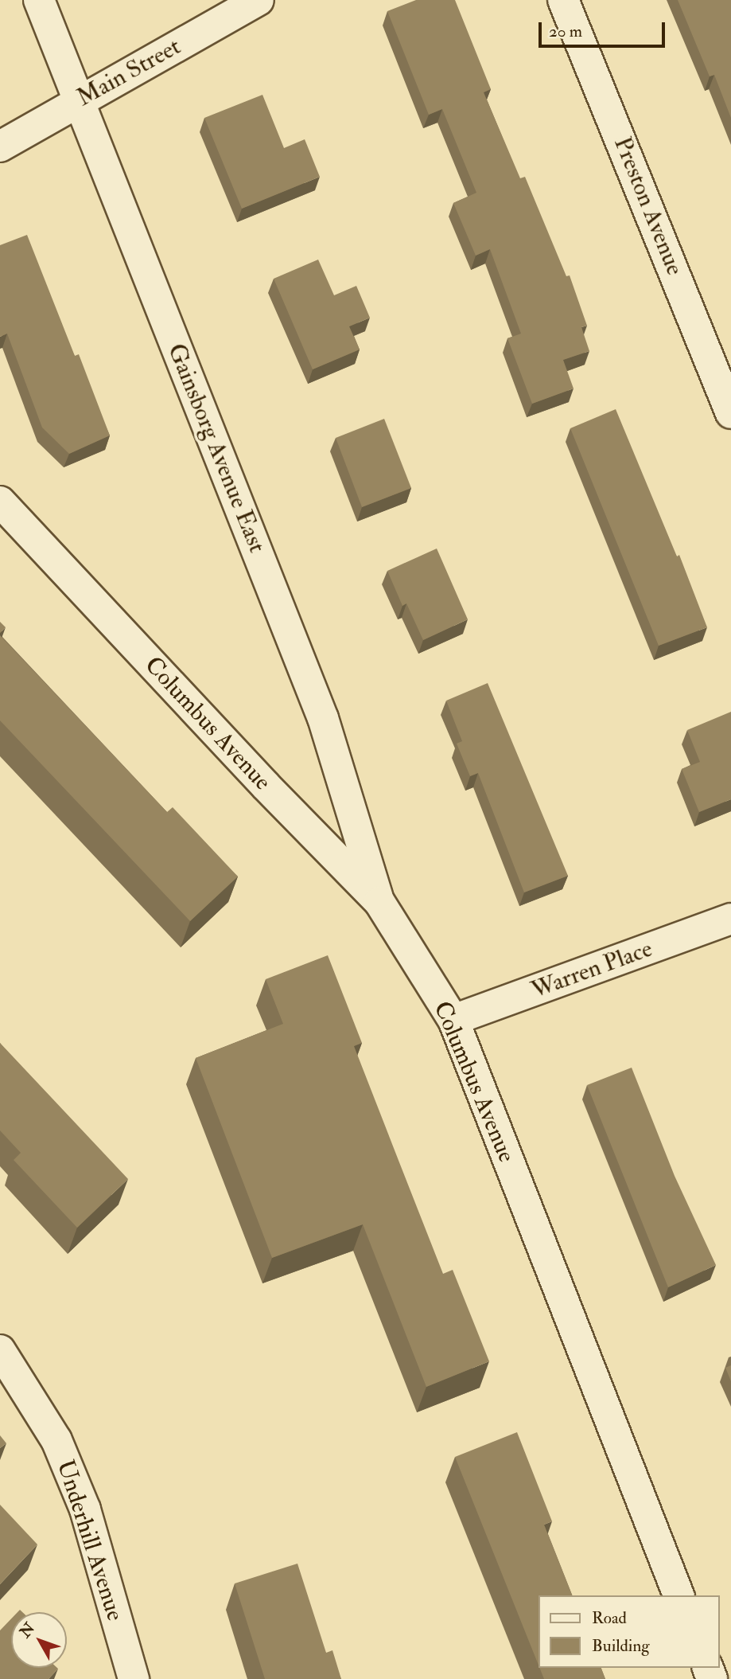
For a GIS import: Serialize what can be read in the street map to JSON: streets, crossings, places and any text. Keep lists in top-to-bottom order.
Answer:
{
  "streets": {
    "street": [
      "Main Street",
      "Preston Avenue",
      "Gainsborg Avenue East",
      "Columbus Avenue",
      "Warren Place",
      "Underhill Avenue"
    ]
  },
  "crossings": [
    ["Main Street", "Gainsborg Avenue East"],
    ["Gainsborg Avenue East", "Columbus Avenue"],
    ["Columbus Avenue", "Warren Place"]
  ],
  "legend": ["Road", "Building"],
  "scale_bar": "20 m",
  "north": "top left"
}
